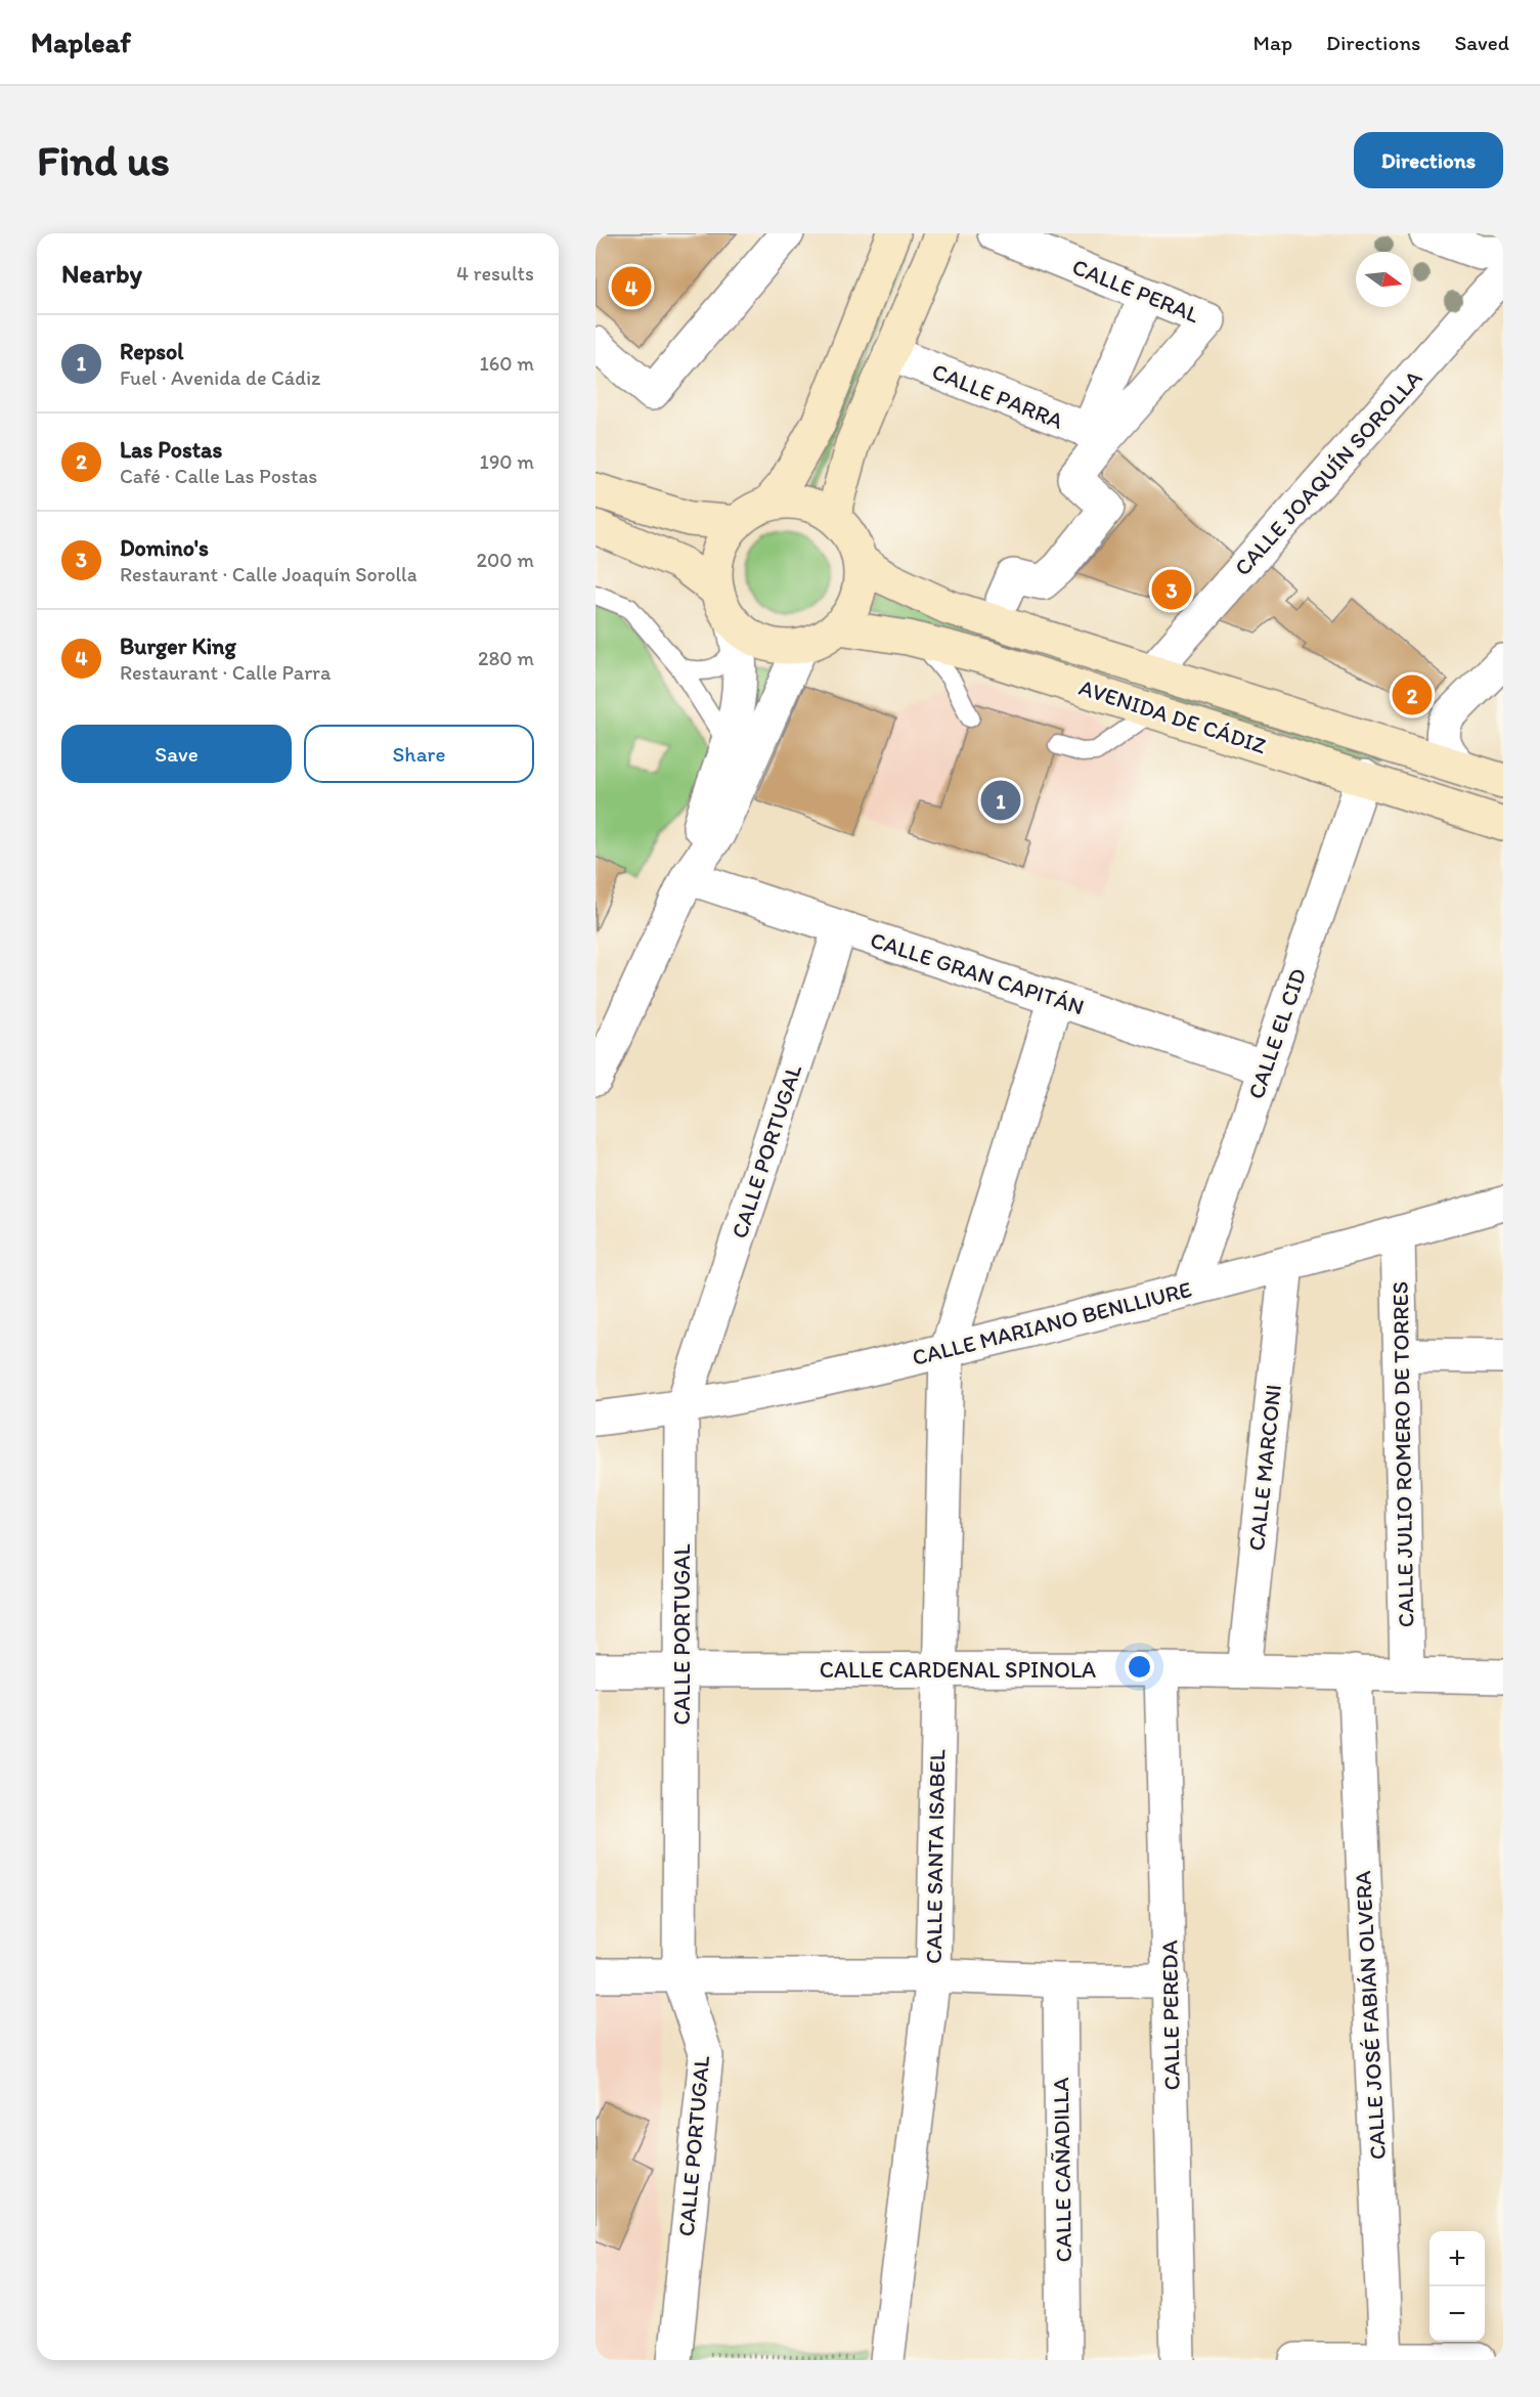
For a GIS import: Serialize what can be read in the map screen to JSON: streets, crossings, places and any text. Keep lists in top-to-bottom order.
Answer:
{
  "streets": {
    "main road": ["AVENIDA DE CÁDIZ"],
    "street": [
      "CALLE PERAL",
      "CALLE PARRA",
      "CALLE JOAQUÍN SOROLLA",
      "CALLE GRAN CAPITÁN",
      "CALLE EL CID",
      "CALLE PORTUGAL",
      "CALLE MARIANO BENLLIURE",
      "CALLE JULIO ROMERO DE TORRES",
      "CALLE MARCONI",
      "CALLE CARDENAL SPINOLA",
      "CALLE SANTA ISABEL",
      "CALLE PEREDA",
      "CALLE JOSÉ FABIÁN OLVERA",
      "CALLE CAÑADILLA"
    ]
  },
  "crossings": [
    ["CALLE PERAL", "CALLE PARRA"],
    ["CALLE JOAQUÍN SOROLLA", "AVENIDA DE CÁDIZ"],
    ["AVENIDA DE CÁDIZ", "CALLE EL CID"],
    ["CALLE GRAN CAPITÁN", "CALLE EL CID"],
    ["CALLE GRAN CAPITÁN", "CALLE PORTUGAL"],
    ["CALLE GRAN CAPITÁN", "CALLE SANTA ISABEL"],
    ["CALLE EL CID", "CALLE MARIANO BENLLIURE"],
    ["CALLE PORTUGAL", "CALLE MARIANO BENLLIURE"],
    ["CALLE PORTUGAL", "CALLE CARDENAL SPINOLA"],
    ["CALLE MARIANO BENLLIURE", "CALLE JULIO ROMERO DE TORRES"],
    ["CALLE MARIANO BENLLIURE", "CALLE MARCONI"],
    ["CALLE MARIANO BENLLIURE", "CALLE SANTA ISABEL"],
    ["CALLE JULIO ROMERO DE TORRES", "CALLE CARDENAL SPINOLA"],
    ["CALLE MARCONI", "CALLE CARDENAL SPINOLA"],
    ["CALLE CARDENAL SPINOLA", "CALLE SANTA ISABEL"],
    ["CALLE CARDENAL SPINOLA", "CALLE PEREDA"],
    ["CALLE CARDENAL SPINOLA", "CALLE JOSÉ FABIÁN OLVERA"]
  ],
  "north": "right",
  "page": {
    "header": "Mapleaf",
    "nav": ["Map", "Directions", "Saved"],
    "buttons": [
      "Directions",
      ["Save", "Share"]
    ],
    "title": "Find us",
    "heading": ["Nearby", "4 results"],
    "pins": [
      "4",
      "3",
      "2",
      "1"
    ],
    "list": [
      {
        "mark": "1",
        "name": "Repsol",
        "note": "Fuel · Avenida de Cádiz",
        "value": "160 m"
      },
      {
        "mark": "2",
        "name": "Las Postas",
        "note": "Café · Calle Las Postas",
        "value": "190 m"
      },
      {
        "mark": "3",
        "name": "Domino's",
        "note": "Restaurant · Calle Joaquín Sorolla",
        "value": "200 m"
      },
      {
        "mark": "4",
        "name": "Burger King",
        "note": "Restaurant · Calle Parra",
        "value": "280 m"
      }
    ],
    "map_buttons": ["+", "−"]
  }
}
